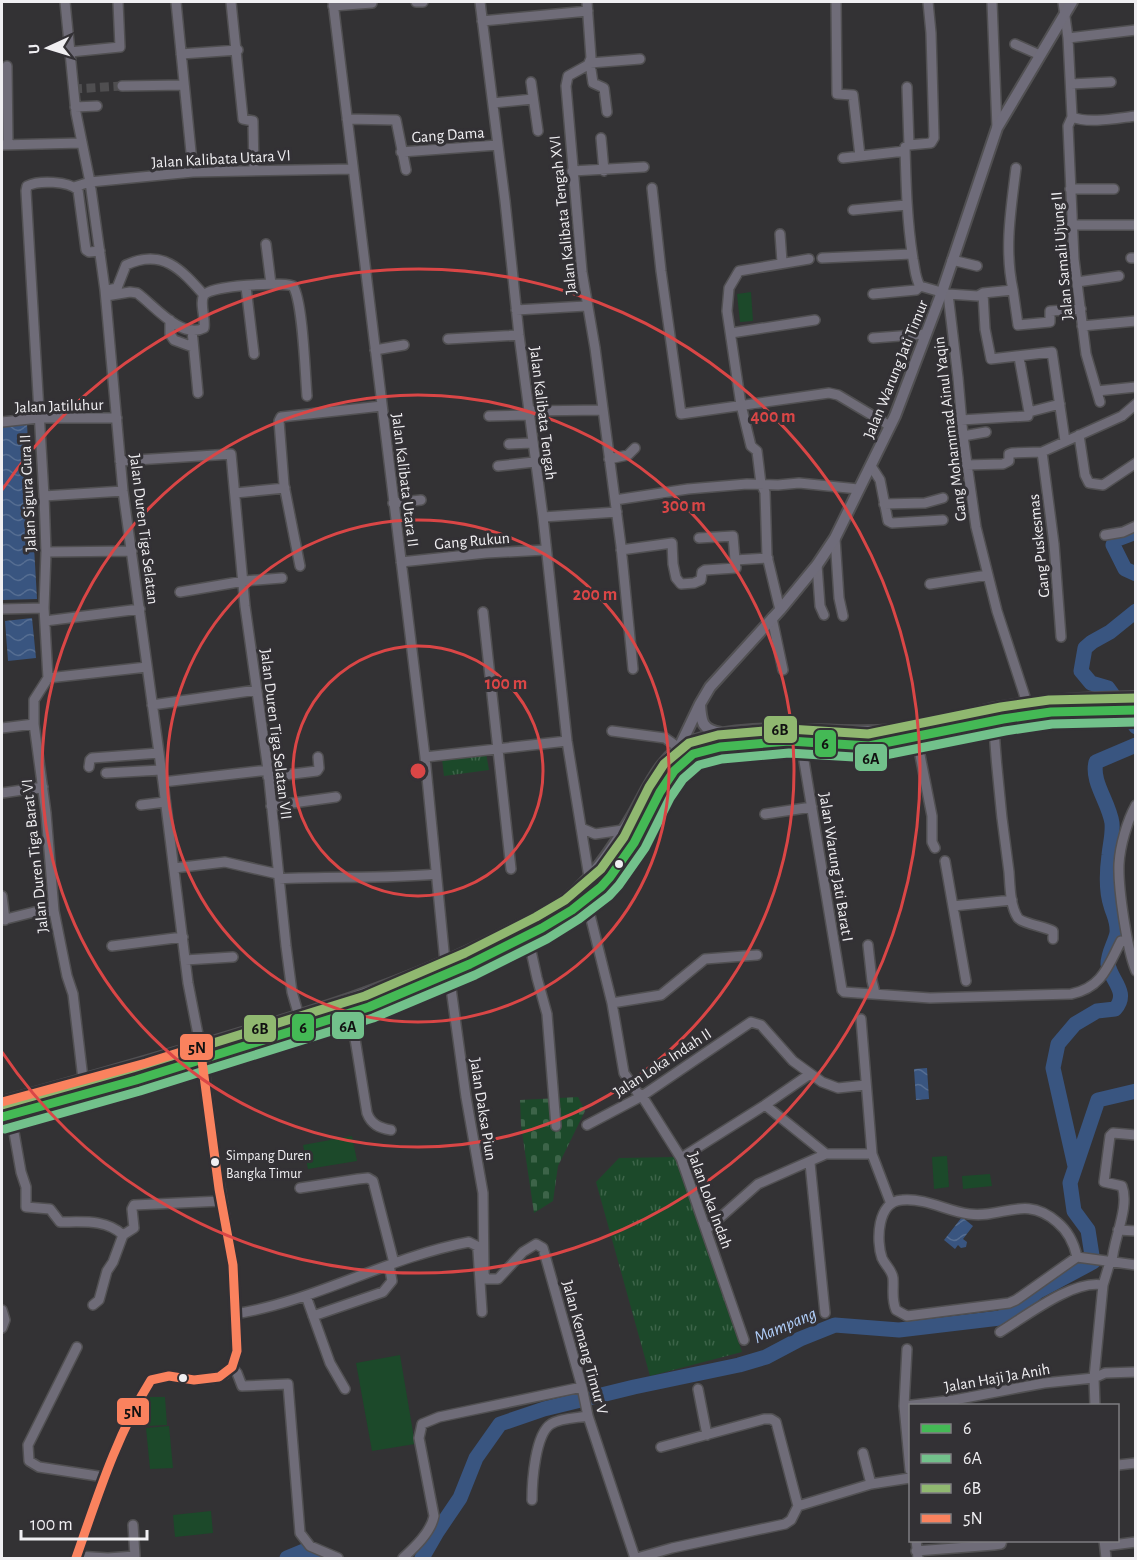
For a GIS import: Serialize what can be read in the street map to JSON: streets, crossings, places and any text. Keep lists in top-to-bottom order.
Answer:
{
  "streets": {
    "main road": ["Jalan Warung Jati Timur"],
    "street": [
      "Gang Dama",
      "Jalan Kalibata Utara VI",
      "Jalan Kalibata Tengah XVI",
      "Jalan Samali Ujung II",
      "Jalan Jatiluhur",
      "Jalan Kalibata Tengah",
      "Gang Mohammad Ainul Yaqin",
      "Jalan Kalibata Utara II",
      "Jalan Sigura Gura II",
      "Jalan Duren Tiga Selatan",
      "Gang Rukun",
      "Gang Puskesmas",
      "Jalan Duren Tiga Selatan VII",
      "Jalan Duren Tiga Barat VI",
      "Jalan Warung Jati Barat I",
      "Jalan Loka Indah II",
      "Jalan Daksa Piun",
      "Jalan Loka Indah",
      "Jalan Kemang Timur V",
      "Jalan Haji Ja Anih"
    ]
  },
  "crossings": [
    ["Gang Dama", "Jalan Kalibata Tengah"],
    ["Jalan Kalibata Utara VI", "Jalan Kalibata Utara II"],
    ["Jalan Kalibata Utara VI", "Jalan Sigura Gura II"],
    ["Jalan Kalibata Utara VI", "Jalan Duren Tiga Selatan"],
    ["Jalan Kalibata Tengah XVI", "Jalan Kalibata Tengah"],
    ["Jalan Samali Ujung II", "Jalan Warung Jati Timur"],
    ["Jalan Warung Jati Timur", "Gang Mohammad Ainul Yaqin"],
    ["Jalan Jatiluhur", "Jalan Sigura Gura II"],
    ["Jalan Jatiluhur", "Jalan Duren Tiga Selatan"],
    ["Jalan Kalibata Tengah", "Gang Rukun"],
    ["Jalan Kalibata Utara II", "Gang Rukun"],
    ["Jalan Sigura Gura II", "Jalan Duren Tiga Selatan"],
    ["Jalan Sigura Gura II", "Jalan Duren Tiga Barat VI"],
    ["Jalan Duren Tiga Selatan", "Jalan Duren Tiga Selatan VII"],
    ["Jalan Loka Indah II", "Jalan Loka Indah"],
    ["Jalan Daksa Piun", "Jalan Kemang Timur V"]
  ],
  "water": ["Mampang"],
  "places": ["Simpang Duren Bangka Timur"],
  "lines": [
    "transit line 6B",
    "transit line 6",
    "transit line 6A",
    "transit line 5N"
  ],
  "legend": [
    "6",
    "6A",
    "6B",
    "5N"
  ],
  "scale_bar": "100 m",
  "north": "left",
  "rings": [
    "400 m",
    "300 m",
    "200 m",
    "100 m"
  ]
}
